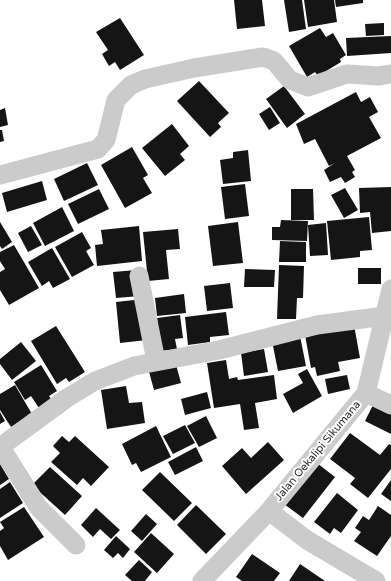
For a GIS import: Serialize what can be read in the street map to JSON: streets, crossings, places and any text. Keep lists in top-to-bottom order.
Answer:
{
  "streets": {
    "street": ["Jalan Oekalipi Sikumana"]
  }
}
